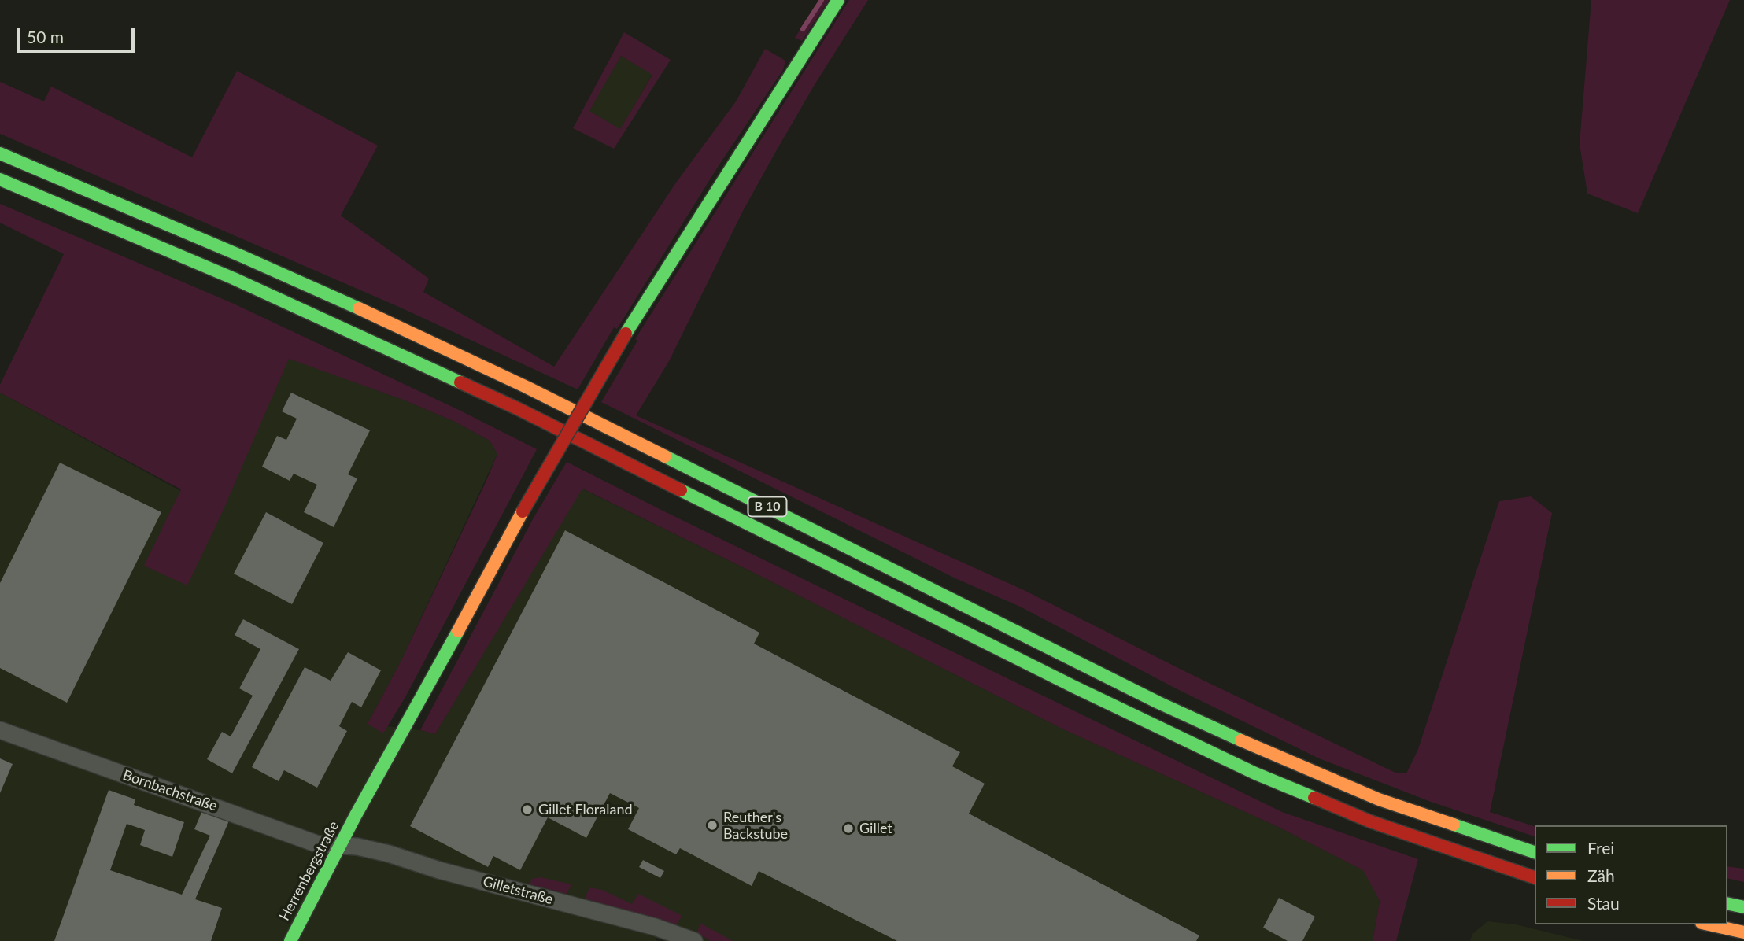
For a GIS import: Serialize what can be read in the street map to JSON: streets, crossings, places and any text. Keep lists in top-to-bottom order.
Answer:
{
  "streets": {
    "main road": ["B 10", "Herrenbergstraße"],
    "street": ["Bornbachstraße", "Gilletstraße"]
  },
  "crossings": [
    ["Bornbachstraße", "Herrenbergstraße"],
    ["Bornbachstraße", "Gilletstraße"],
    ["Herrenbergstraße", "Gilletstraße"]
  ],
  "places": ["Gillet Floraland", "Reuther's Backstube", "Gillet"],
  "legend": ["Frei", "Zäh", "Stau"],
  "scale_bar": "50 m"
}
